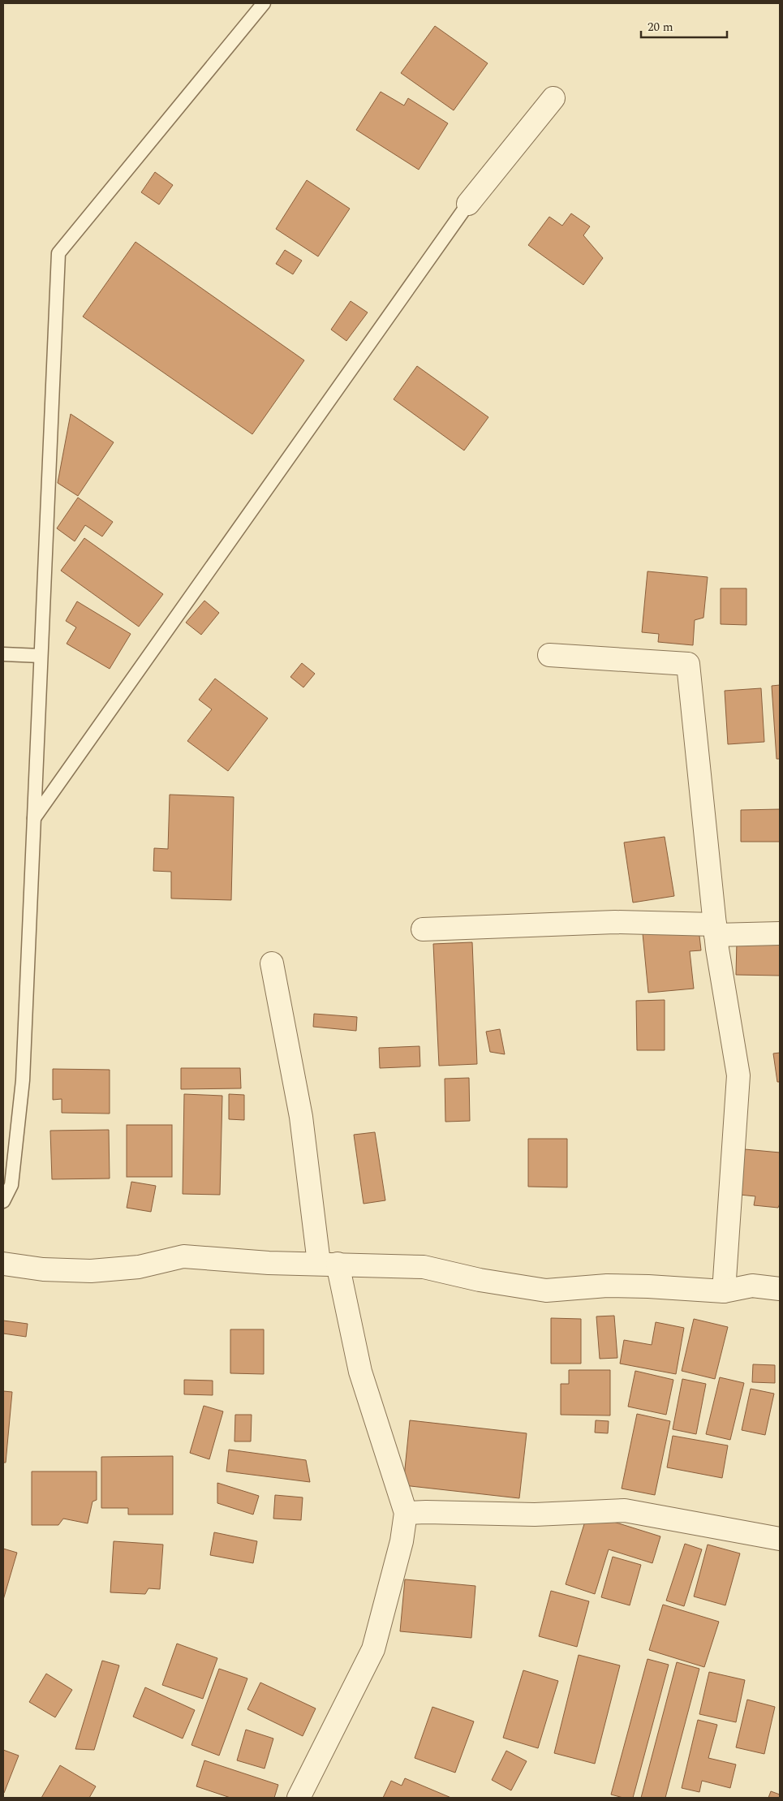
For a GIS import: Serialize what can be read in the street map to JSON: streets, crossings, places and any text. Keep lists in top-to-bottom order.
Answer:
{
  "scale_bar": "20 m"
}
